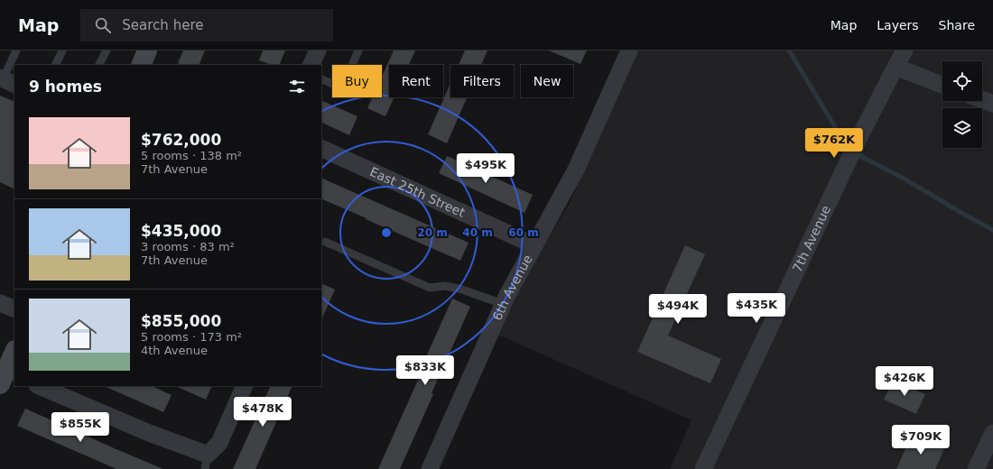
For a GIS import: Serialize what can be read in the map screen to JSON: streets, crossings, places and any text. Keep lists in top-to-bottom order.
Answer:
{
  "streets": {
    "street": ["East 25th Street", "7th Avenue", "6th Avenue"]
  },
  "crossings": [
    ["East 25th Street", "6th Avenue"]
  ],
  "page": {
    "header": "Map",
    "search": "Search here",
    "nav": ["Map", "Layers", "Share"],
    "chip": [
      "Buy",
      "Rent",
      "Filters",
      "New"
    ],
    "heading": "9 homes",
    "list": [
      {
        "name": "$762,000",
        "note": "5 rooms · 138 m² · 7th Avenue"
      },
      {
        "name": "$435,000",
        "note": "3 rooms · 83 m² · 7th Avenue"
      },
      {
        "name": "$855,000",
        "note": "5 rooms · 173 m² · 4th Avenue"
      }
    ],
    "price": [
      "$762K",
      "$495K",
      "$435K",
      "$494K",
      "$833K",
      "$426K",
      "$478K",
      "$855K",
      "$709K"
    ]
  },
  "rings": ["20 m", "40 m", "60 m"]
}
